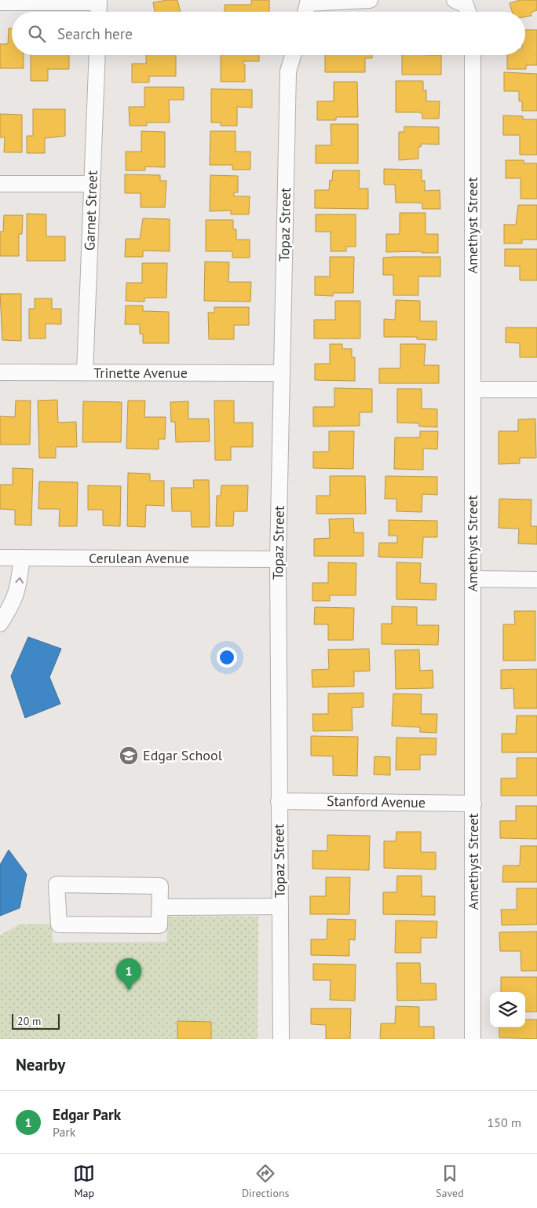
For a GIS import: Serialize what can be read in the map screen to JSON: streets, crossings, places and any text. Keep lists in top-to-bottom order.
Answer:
{
  "streets": {
    "street": [
      "Garnet Street",
      "Topaz Street",
      "Amethyst Street",
      "Trinette Avenue",
      "Cerulean Avenue",
      "Stanford Avenue"
    ]
  },
  "crossings": [
    ["Garnet Street", "Trinette Avenue"],
    ["Topaz Street", "Trinette Avenue"],
    ["Topaz Street", "Cerulean Avenue"],
    ["Topaz Street", "Stanford Avenue"],
    ["Amethyst Street", "Stanford Avenue"]
  ],
  "places": {
    "school or university": ["Edgar School"]
  },
  "scale_bar": "20 m",
  "page": {
    "search": "Search here",
    "pins": "1",
    "scale": "20 m",
    "heading": "Nearby",
    "list": [
      {
        "mark": "1",
        "name": "Edgar Park",
        "note": "Park",
        "value": "150 m"
      }
    ],
    "nav": ["Map", "Directions", "Saved"]
  }
}
